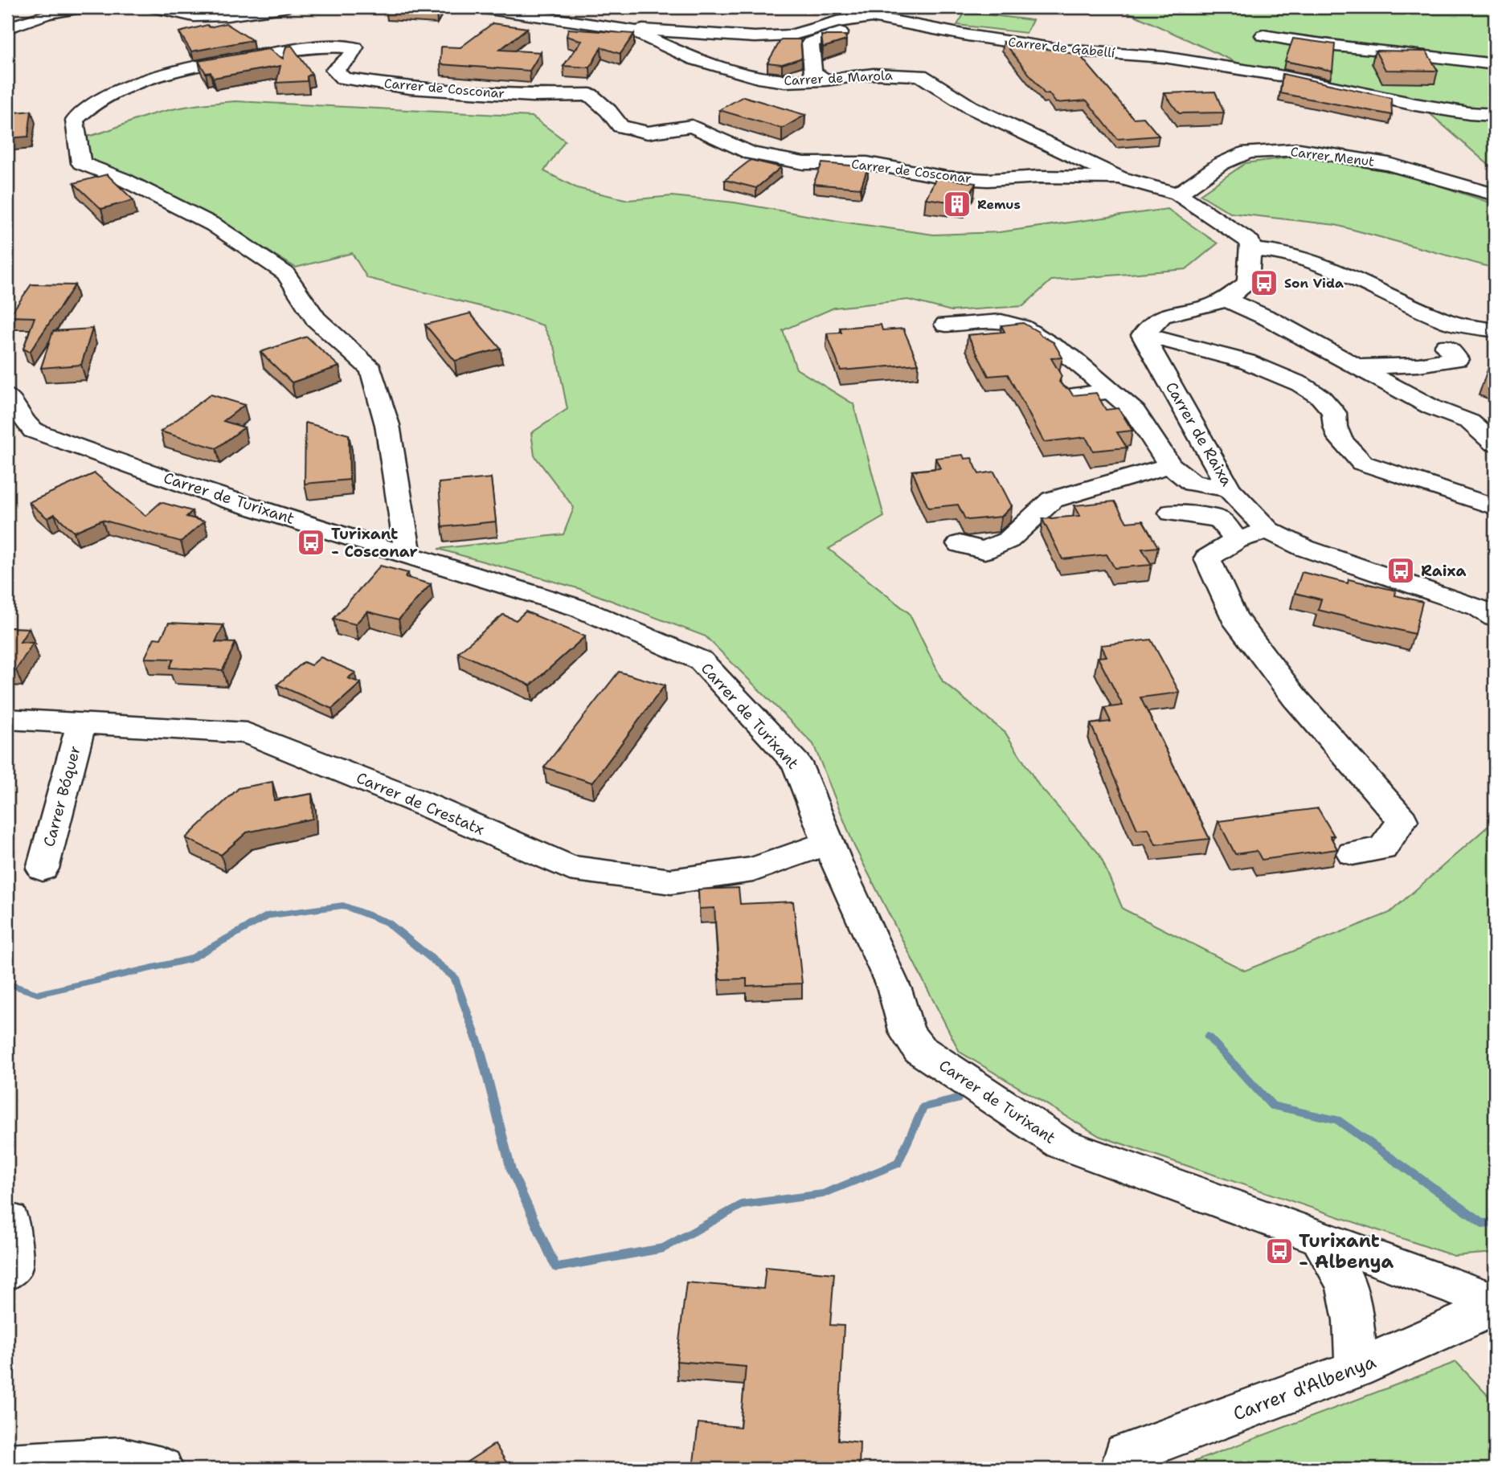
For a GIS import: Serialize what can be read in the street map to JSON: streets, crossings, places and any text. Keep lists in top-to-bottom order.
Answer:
{
  "streets": {
    "street": [
      "Carrer de Gabellí",
      "Carrer de Marola",
      "Carrer de Cosconar",
      "Carrer Menut",
      "Carrer de Raixa",
      "Carrer de Turixant",
      "Carrer Bóquer",
      "Carrer de Crestatx",
      "Carrer d'Albenya"
    ]
  },
  "crossings": [
    ["Carrer de Gabellí", "Carrer de Marola"],
    ["Carrer de Marola", "Carrer de Cosconar"],
    ["Carrer de Marola", "Carrer Menut"],
    ["Carrer de Cosconar", "Carrer de Turixant"],
    ["Carrer de Turixant", "Carrer de Crestatx"],
    ["Carrer Bóquer", "Carrer de Crestatx"]
  ],
  "places": {
    "building": ["Remus"],
    "bus stop": [
      "Son Vida",
      "Turixant - Cosconar",
      "Raixa",
      "Turixant - Albenya"
    ]
  }
}
